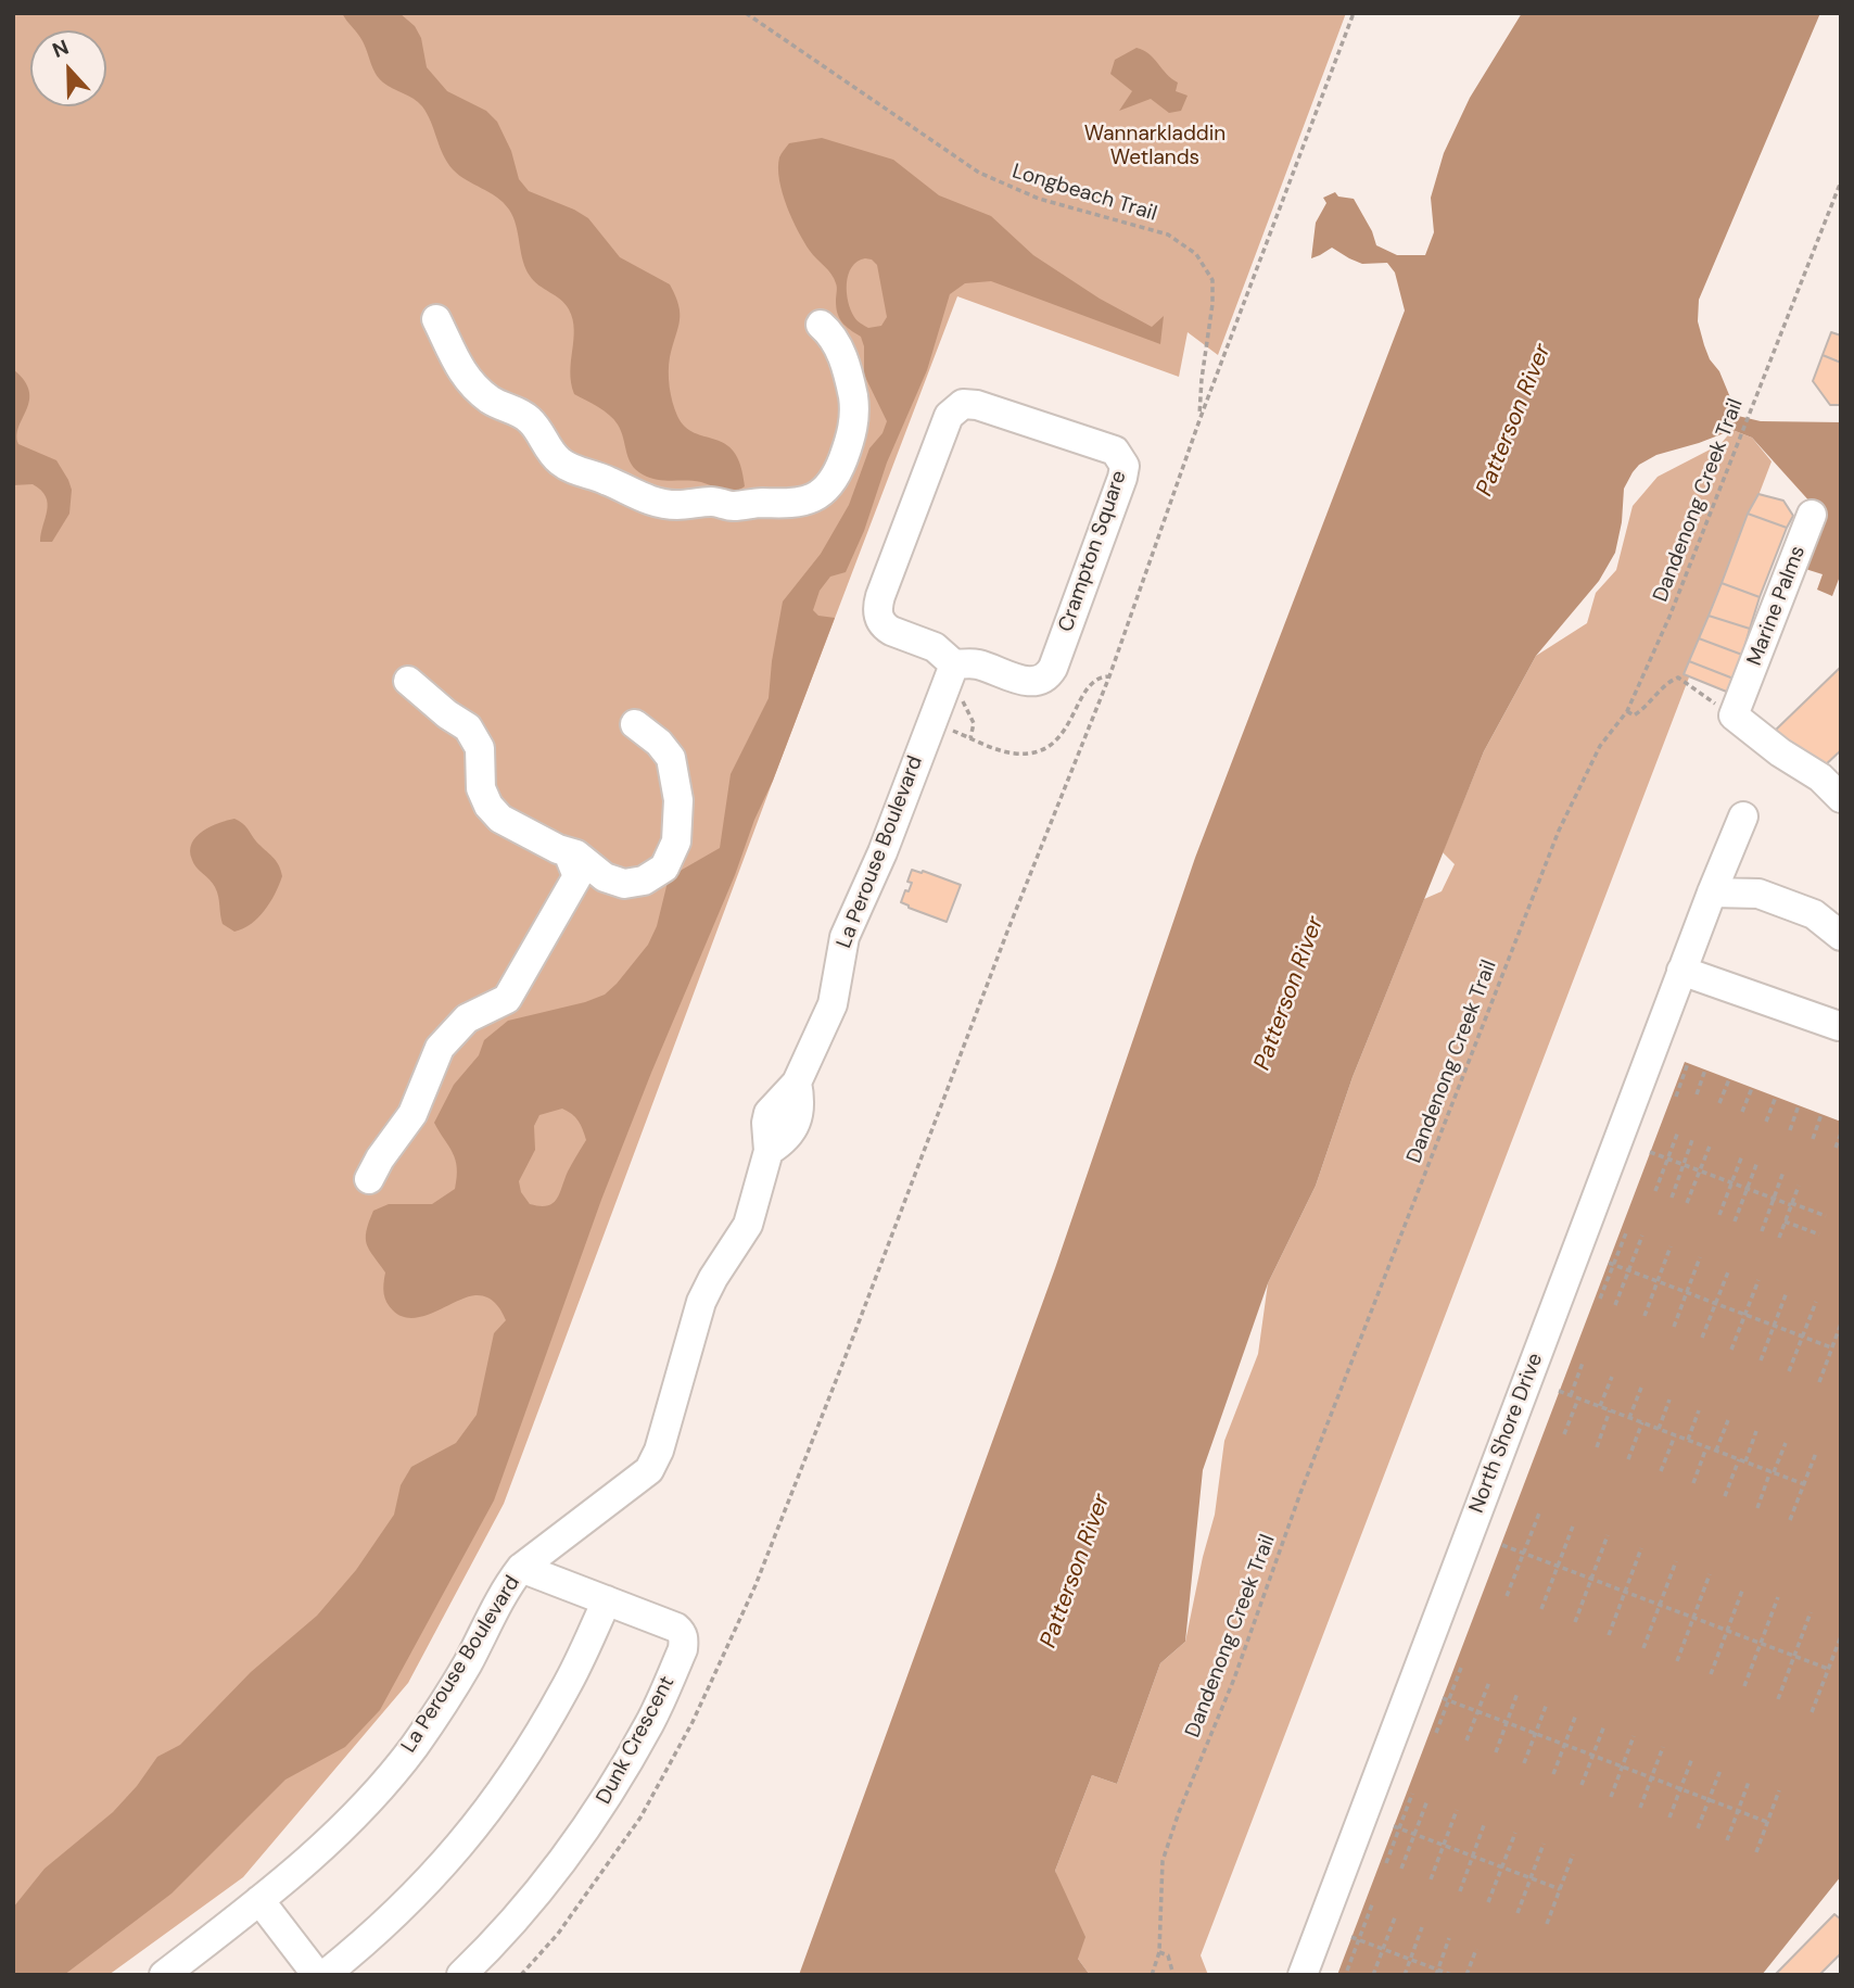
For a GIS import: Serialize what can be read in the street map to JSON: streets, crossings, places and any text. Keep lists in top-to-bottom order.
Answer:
{
  "streets": {
    "street": [
      "Crampton Square",
      "Marine Palms",
      "La Perouse Boulevard",
      "North Shore Drive",
      "Dunk Crescent"
    ],
    "path": ["Longbeach Trail", "Dandenong Creek Trail"]
  },
  "crossings": [
    ["Crampton Square", "La Perouse Boulevard"],
    ["La Perouse Boulevard", "Dunk Crescent"]
  ],
  "water": ["Patterson River"],
  "parks": ["Wannarkladdin Wetlands"],
  "north": "top"
}
